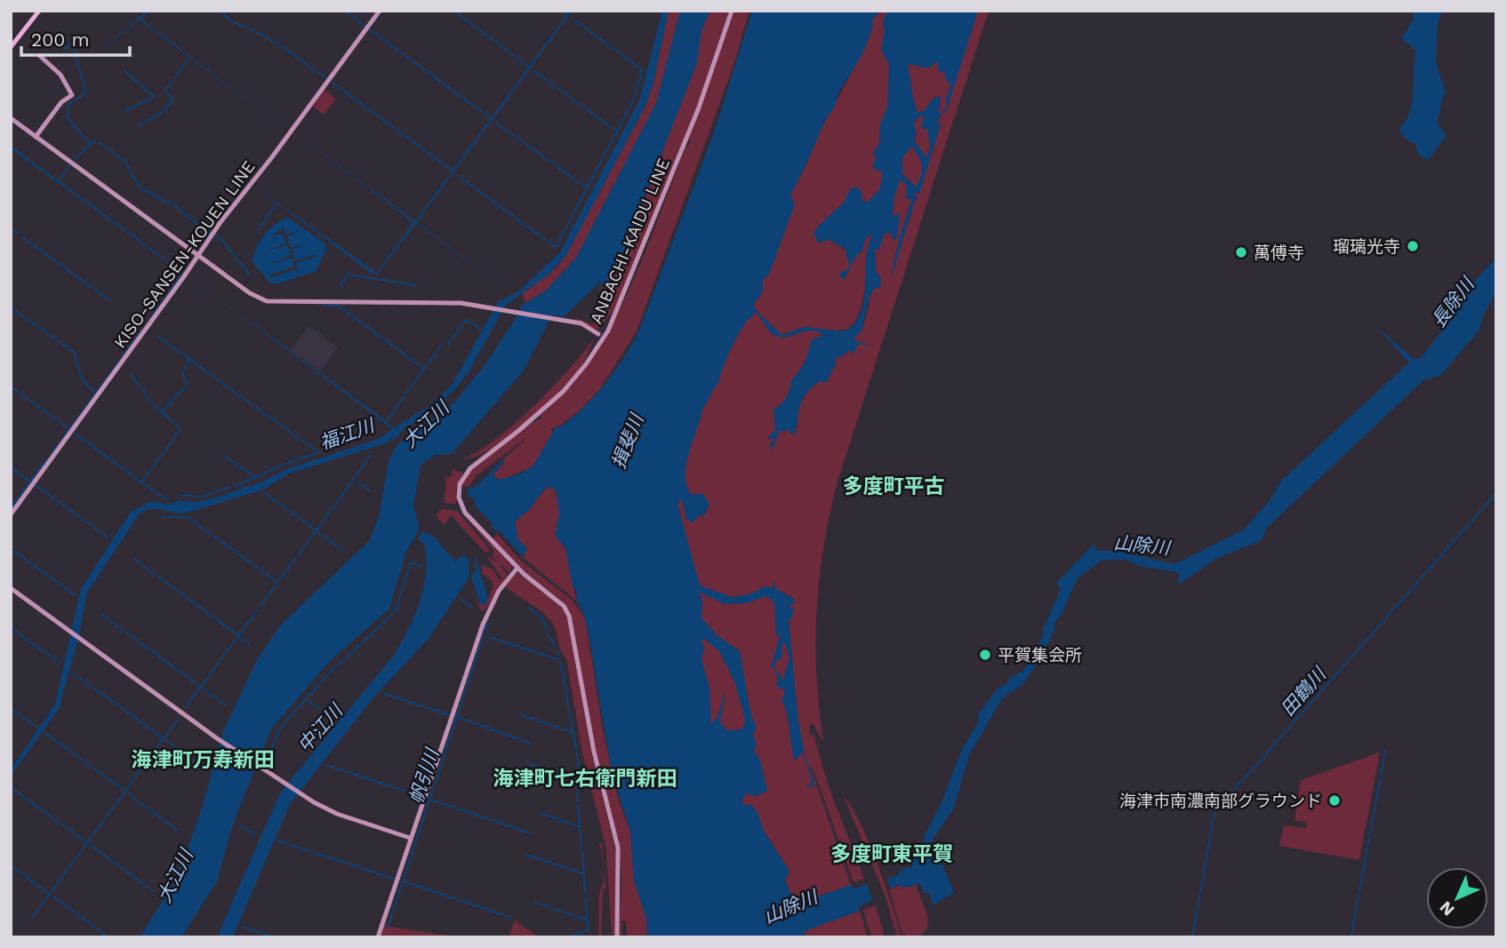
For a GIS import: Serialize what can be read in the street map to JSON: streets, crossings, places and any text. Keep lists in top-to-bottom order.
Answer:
{
  "streets": {
    "main road": ["ANBACHI-KAIDU LINE", "KISO-SANSEN-KOUEN LINE"]
  },
  "districts": [
    "多度町平古",
    "海津町万寿新田",
    "海津町七右衛門新田",
    "多度町東平賀"
  ],
  "water": [
    "長除川",
    "大江川",
    "福江川",
    "揖斐川",
    "山除川",
    "田鶴川",
    "中江川",
    "帆引川"
  ],
  "places": [
    "瑠璃光寺",
    "萬傅寺",
    "平賀集会所",
    "海津市南濃南部グラウンド"
  ],
  "scale_bar": "200 m",
  "north": "bottom left"
}
